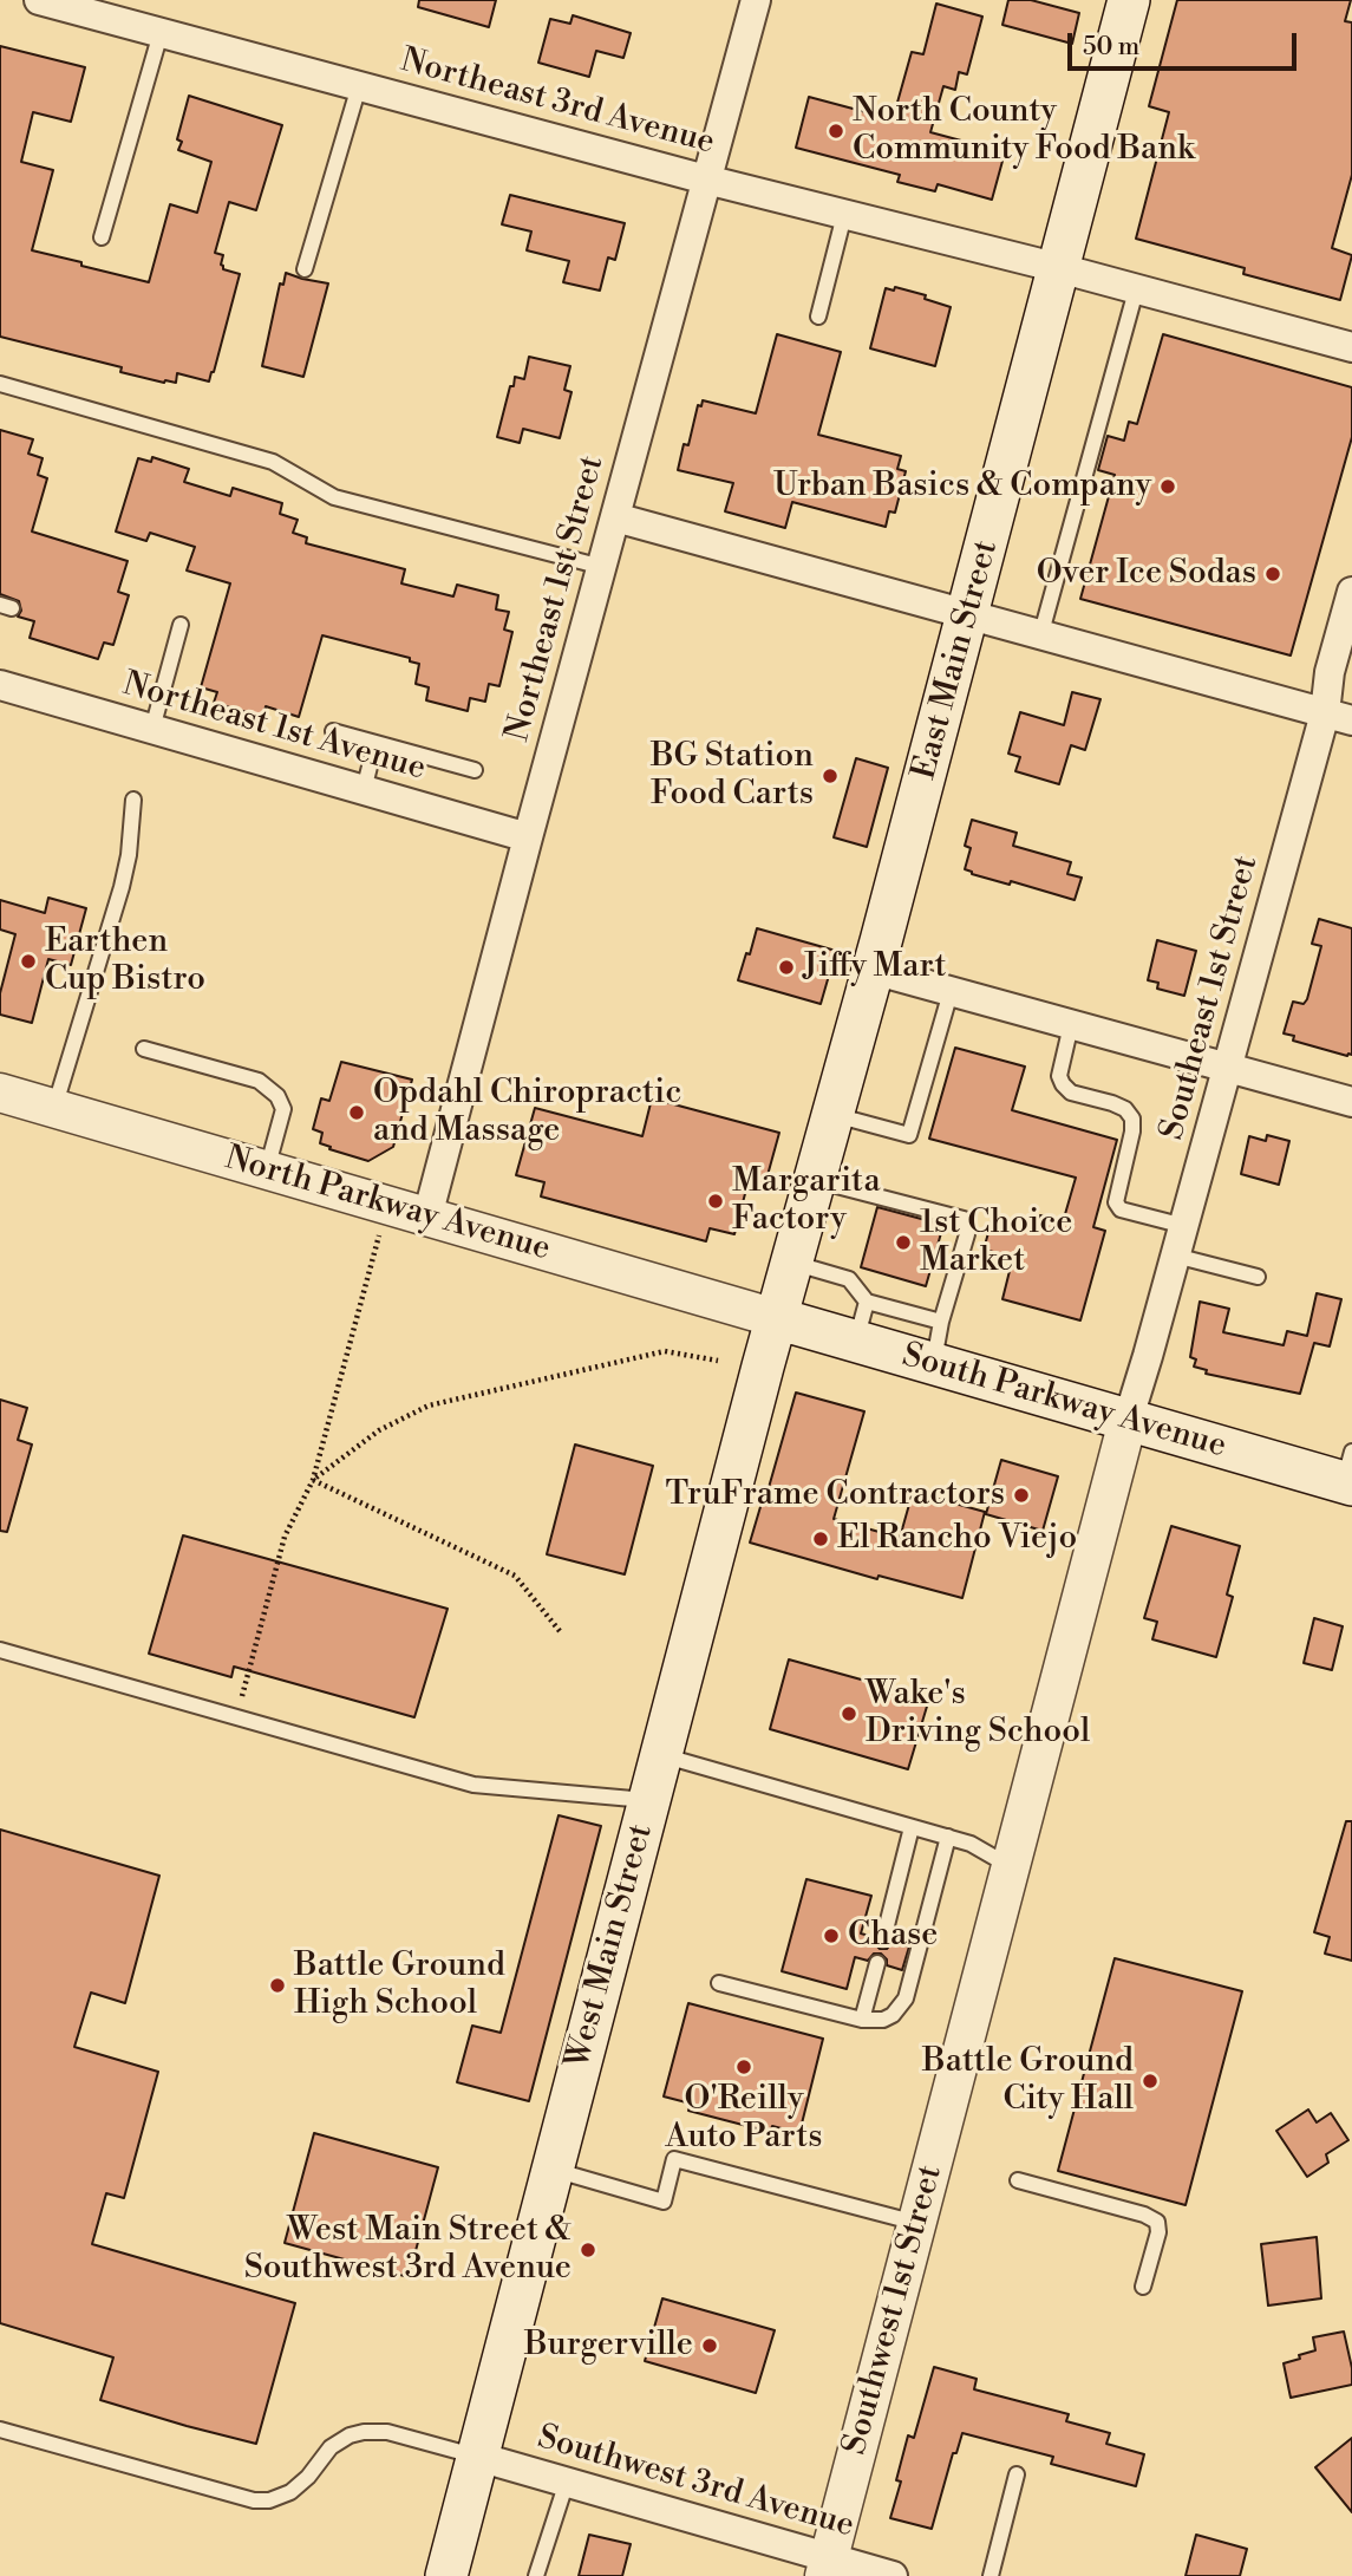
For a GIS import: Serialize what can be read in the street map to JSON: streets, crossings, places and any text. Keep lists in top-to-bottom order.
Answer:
{
  "streets": {
    "main road": ["East Main Street", "South Parkway Avenue", "West Main Street"],
    "street": [
      "Northeast 3rd Avenue",
      "Northeast 1st Street",
      "Northeast 1st Avenue",
      "Southeast 1st Street",
      "North Parkway Avenue",
      "Southwest 1st Street",
      "Southwest 3rd Avenue"
    ]
  },
  "crossings": [
    ["Northeast 3rd Avenue", "Northeast 1st Street"],
    ["Northeast 3rd Avenue", "East Main Street"],
    ["Northeast 1st Street", "Northeast 1st Avenue"],
    ["Northeast 1st Street", "North Parkway Avenue"],
    ["East Main Street", "North Parkway Avenue"],
    ["East Main Street", "South Parkway Avenue"],
    ["East Main Street", "West Main Street"],
    ["Southeast 1st Street", "South Parkway Avenue"],
    ["Southeast 1st Street", "Southwest 1st Street"],
    ["North Parkway Avenue", "South Parkway Avenue"],
    ["North Parkway Avenue", "West Main Street"],
    ["South Parkway Avenue", "West Main Street"],
    ["South Parkway Avenue", "Southwest 1st Street"],
    ["West Main Street", "Southwest 3rd Avenue"],
    ["Southwest 1st Street", "Southwest 3rd Avenue"]
  ],
  "places": [
    "North County Community Food Bank",
    "Urban Basics & Company",
    "Over Ice Sodas",
    "BG Station Food Carts",
    "Earthen Cup Bistro",
    "Jiffy Mart",
    "Opdahl Chiropractic and Massage",
    "Margarita Factory",
    "1st Choice Market",
    "TruFrame Contractors",
    "El Rancho Viejo",
    "Wake's Driving School",
    "Chase",
    "Battle Ground High School",
    "O'Reilly Auto Parts",
    "Battle Ground City Hall",
    "West Main Street & Southwest 3rd Avenue",
    "Burgerville"
  ],
  "scale_bar": "50 m"
}
